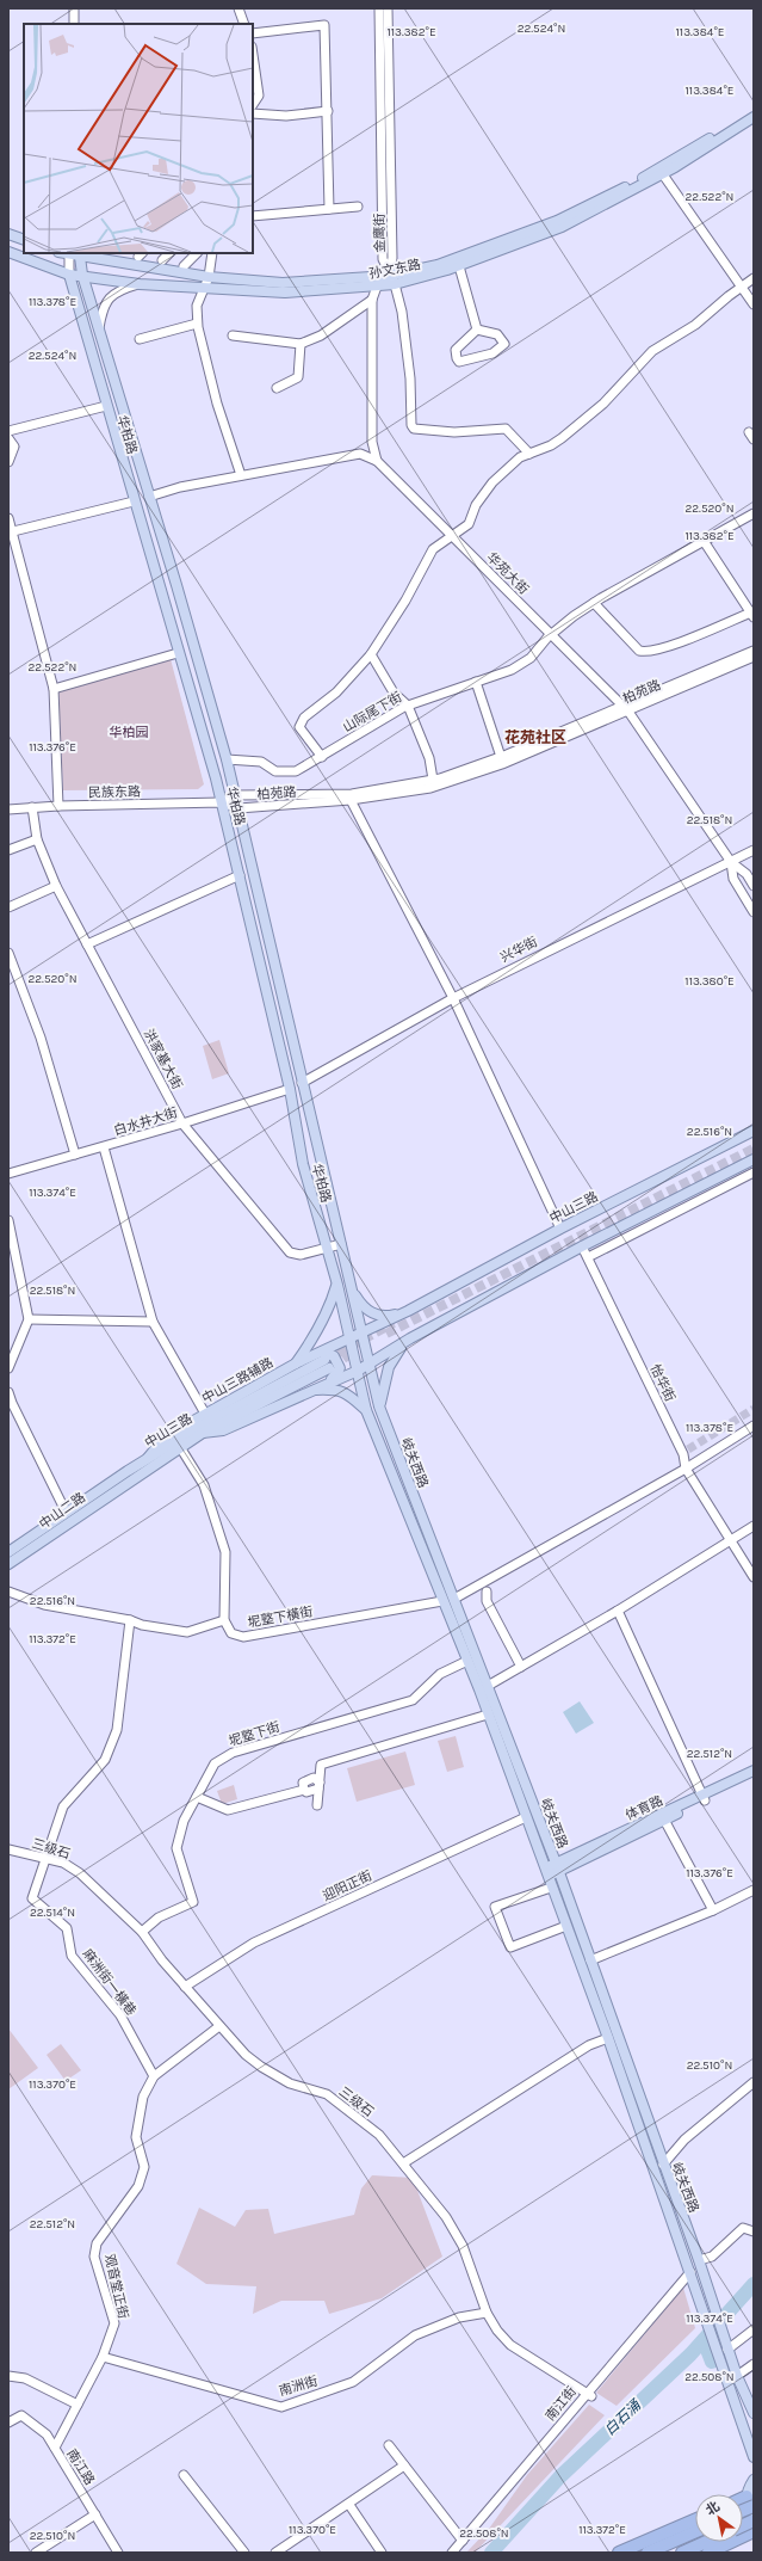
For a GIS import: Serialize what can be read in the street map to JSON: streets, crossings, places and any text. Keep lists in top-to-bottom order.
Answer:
{
  "streets": {
    "main road": [
      "孙文东路",
      "华柏路",
      "中山三路",
      "中山三路辅路",
      "岐关西路",
      "中山二路",
      "体育路"
    ],
    "street": [
      "金鹰街",
      "华苑大街",
      "柏苑路",
      "山际尾下街",
      "民族东路",
      "兴华街",
      "洪家基大街",
      "白水井大街",
      "怡华街",
      "坭墪下橫街",
      "坭墪下街",
      "三级石",
      "迎阳正街",
      "麻洲街一橫巷",
      "观音堂正街",
      "南洲街",
      "南江街",
      "南江路"
    ]
  },
  "crossings": [
    ["金鹰街", "孙文东路"],
    ["孙文东路", "华柏路"],
    ["华柏路", "柏苑路"],
    ["华柏路", "山际尾下街"],
    ["华柏路", "民族东路"],
    ["华柏路", "兴华街"],
    ["华柏路", "洪家基大街"],
    ["华柏路", "白水井大街"],
    ["华柏路", "中山三路辅路"],
    ["华柏路", "岐关西路"],
    ["华苑大街", "柏苑路"],
    ["华苑大街", "山际尾下街"],
    ["华苑大街", "兴华街"],
    ["柏苑路", "民族东路"],
    ["民族东路", "洪家基大街"],
    ["洪家基大街", "白水井大街"],
    ["中山三路", "中山三路辅路"],
    ["中山三路", "中山二路"],
    ["岐关西路", "坭墪下橫街"],
    ["岐关西路", "坭墪下街"],
    ["岐关西路", "体育路"],
    ["岐关西路", "迎阳正街"],
    ["岐关西路", "南江街"],
    ["坭墪下街", "三级石"],
    ["三级石", "迎阳正街"],
    ["三级石", "麻洲街一橫巷"],
    ["三级石", "观音堂正街"],
    ["三级石", "南洲街"],
    ["三级石", "南江街"],
    ["麻洲街一橫巷", "观音堂正街"],
    ["观音堂正街", "南洲街"],
    ["观音堂正街", "南江路"]
  ],
  "districts": ["花苑社区"],
  "water": ["白石涌"],
  "parks": ["华柏园"],
  "north": "top left",
  "coordinates": [
    "22.524°N",
    "113.384°E",
    "113.382°E",
    "22.522°N",
    "113.378°E",
    "22.520°N",
    "113.376°E",
    "22.518°N",
    "113.380°E",
    "22.516°N",
    "113.374°E",
    "113.372°E",
    "22.512°N",
    "22.514°N",
    "22.510°N",
    "113.370°E",
    "22.508°N"
  ]
}
